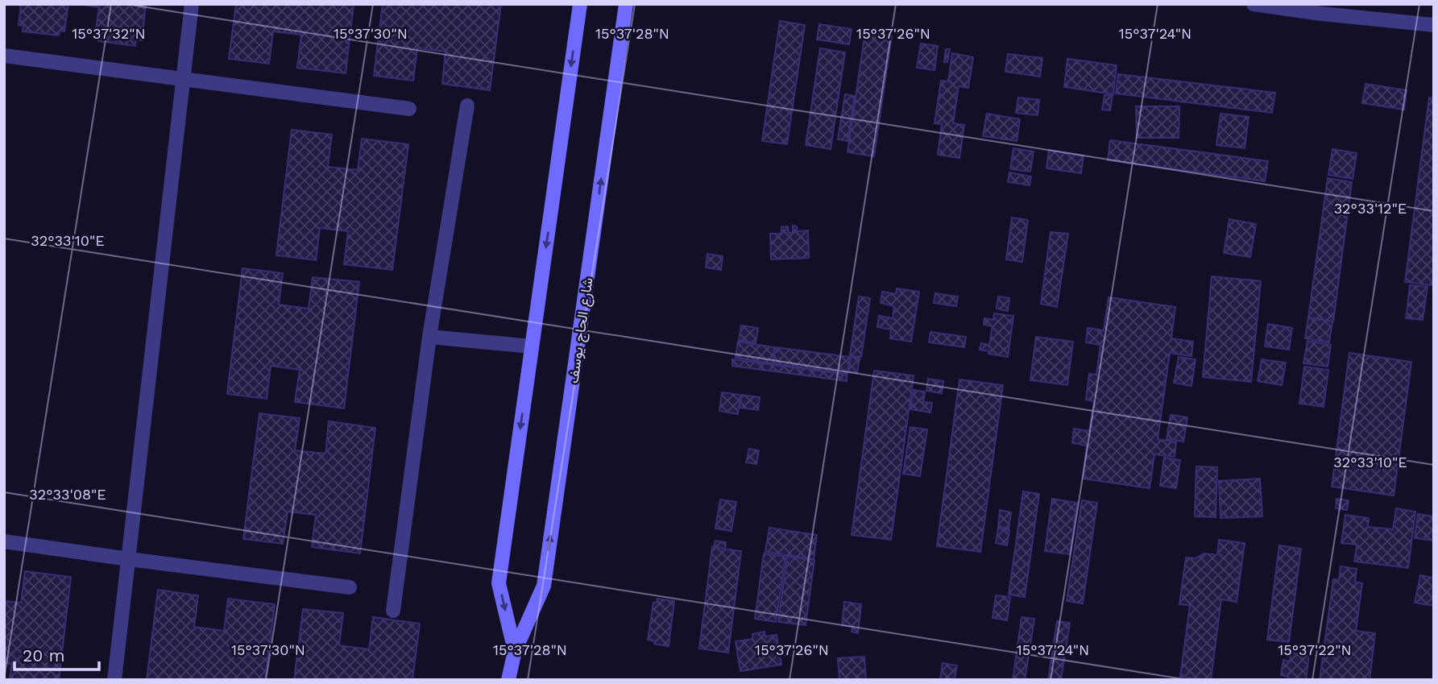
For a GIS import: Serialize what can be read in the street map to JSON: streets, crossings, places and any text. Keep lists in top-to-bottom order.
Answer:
{
  "streets": {
    "main road": ["شارع الحاج يوسف"]
  },
  "scale_bar": "20 m",
  "coordinates": [
    "15°37'32\"N",
    "15°37'30\"N",
    "15°37'28\"N",
    "15°37'26\"N",
    "15°37'24\"N",
    "32°33'12\"E",
    "32°33'10\"E",
    "32°33'08\"E",
    "15°37'22\"N"
  ]
}
